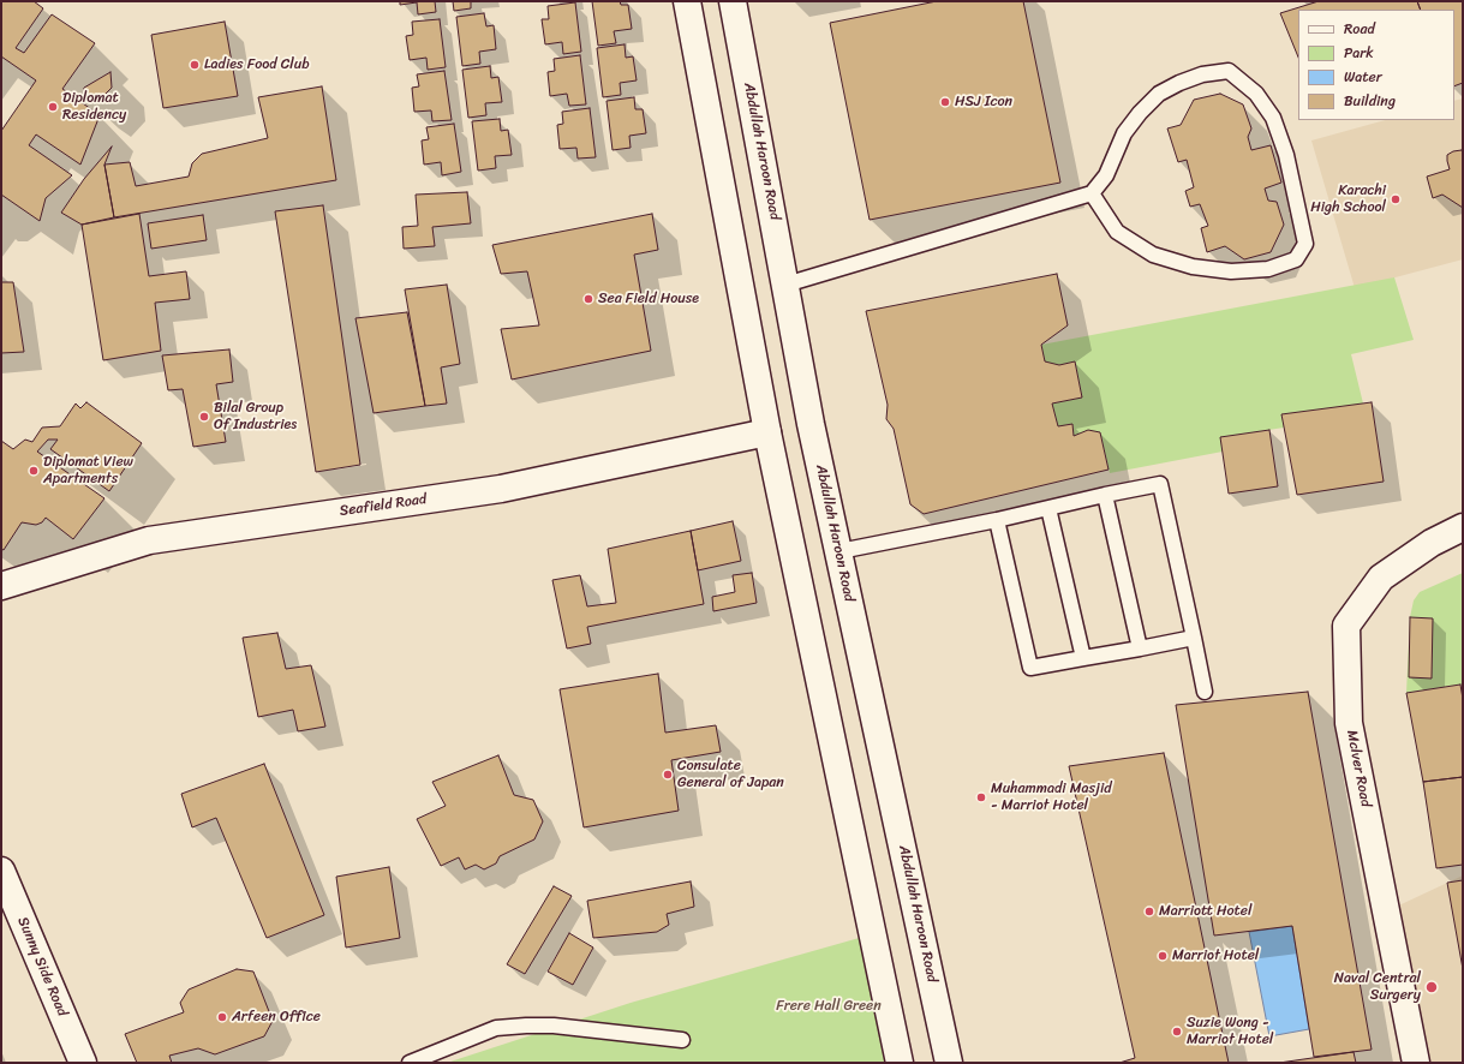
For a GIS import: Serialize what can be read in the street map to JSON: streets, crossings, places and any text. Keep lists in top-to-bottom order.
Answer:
{
  "streets": {
    "main road": [
      "Abdullah Haroon Road",
      "Seafield Road",
      "Mclver Road",
      "Sunny Side Road"
    ]
  },
  "parks": ["Frere Hall Green"],
  "places": [
    "Ladies Food Club",
    "HSJ Icon",
    "Diplomat Residency",
    "Karachi High School",
    "Sea Field House",
    "Bilal Group Of Industries",
    "Diplomat View Apartments",
    "Consulate General of Japan",
    "Muhammadi Masjid - Marriot Hotel",
    "Marriott Hotel",
    "Marriot Hotel",
    "Naval Central Surgery",
    "Arfeen Office",
    "Suzie Wong - Marriot Hotel"
  ],
  "legend": [
    "Road",
    "Park",
    "Water",
    "Building"
  ]
}
